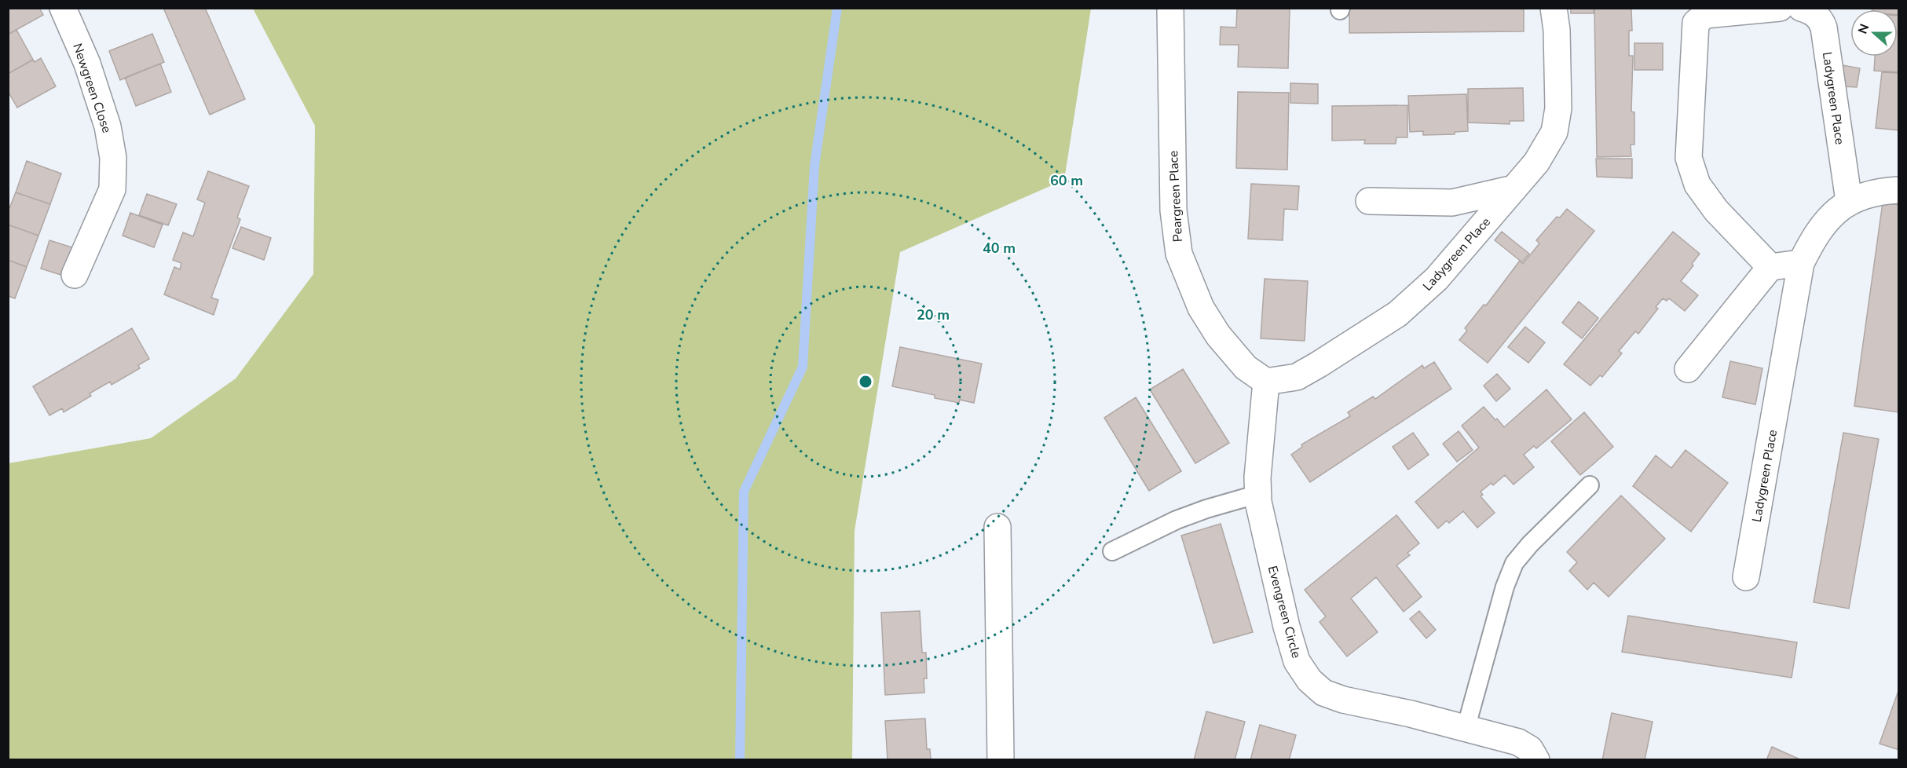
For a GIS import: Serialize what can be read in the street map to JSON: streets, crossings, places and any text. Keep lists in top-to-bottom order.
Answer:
{
  "streets": {
    "street": [
      "Newgreen Close",
      "Ladygreen Place",
      "Peargreen Place",
      "Evengreen Circle"
    ]
  },
  "crossings": [
    ["Ladygreen Place", "Peargreen Place"],
    ["Ladygreen Place", "Evengreen Circle"],
    ["Peargreen Place", "Evengreen Circle"]
  ],
  "north": "left",
  "rings": ["60 m", "40 m", "20 m"]
}
